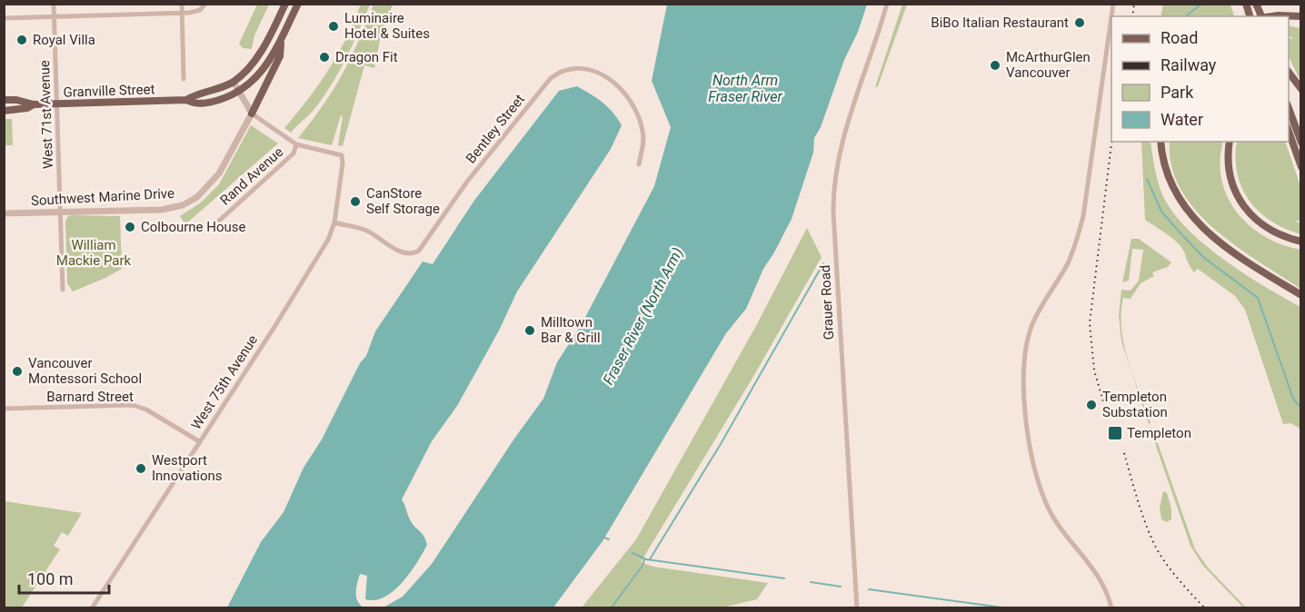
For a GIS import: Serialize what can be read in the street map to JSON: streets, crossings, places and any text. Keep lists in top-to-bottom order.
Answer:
{
  "streets": {
    "main road": ["Granville Street"],
    "street": [
      "West 71st Avenue",
      "Bentley Street",
      "Rand Avenue",
      "Southwest Marine Drive",
      "Grauer Road",
      "West 75th Avenue",
      "Barnard Street"
    ]
  },
  "crossings": [
    ["Granville Street", "West 71st Avenue"],
    ["West 71st Avenue", "Southwest Marine Drive"],
    ["Bentley Street", "West 75th Avenue"],
    ["Rand Avenue", "West 75th Avenue"],
    ["West 75th Avenue", "Barnard Street"]
  ],
  "water": ["North Arm Fraser River", "Fraser River (North Arm)"],
  "parks": ["William Mackie Park"],
  "places": {
    "other": [
      "BiBo Italian Restaurant",
      "Luminaire Hotel & Suites",
      "Royal Villa",
      "Dragon Fit",
      "McArthurGlen Vancouver",
      "CanStore Self Storage",
      "Colbourne House",
      "Milltown Bar & Grill",
      "Vancouver Montessori School",
      "Templeton Substation",
      "Westport Innovations"
    ],
    "transit": ["Templeton"]
  },
  "legend": [
    "Road",
    "Railway",
    "Park",
    "Water"
  ],
  "scale_bar": "100 m"
}
